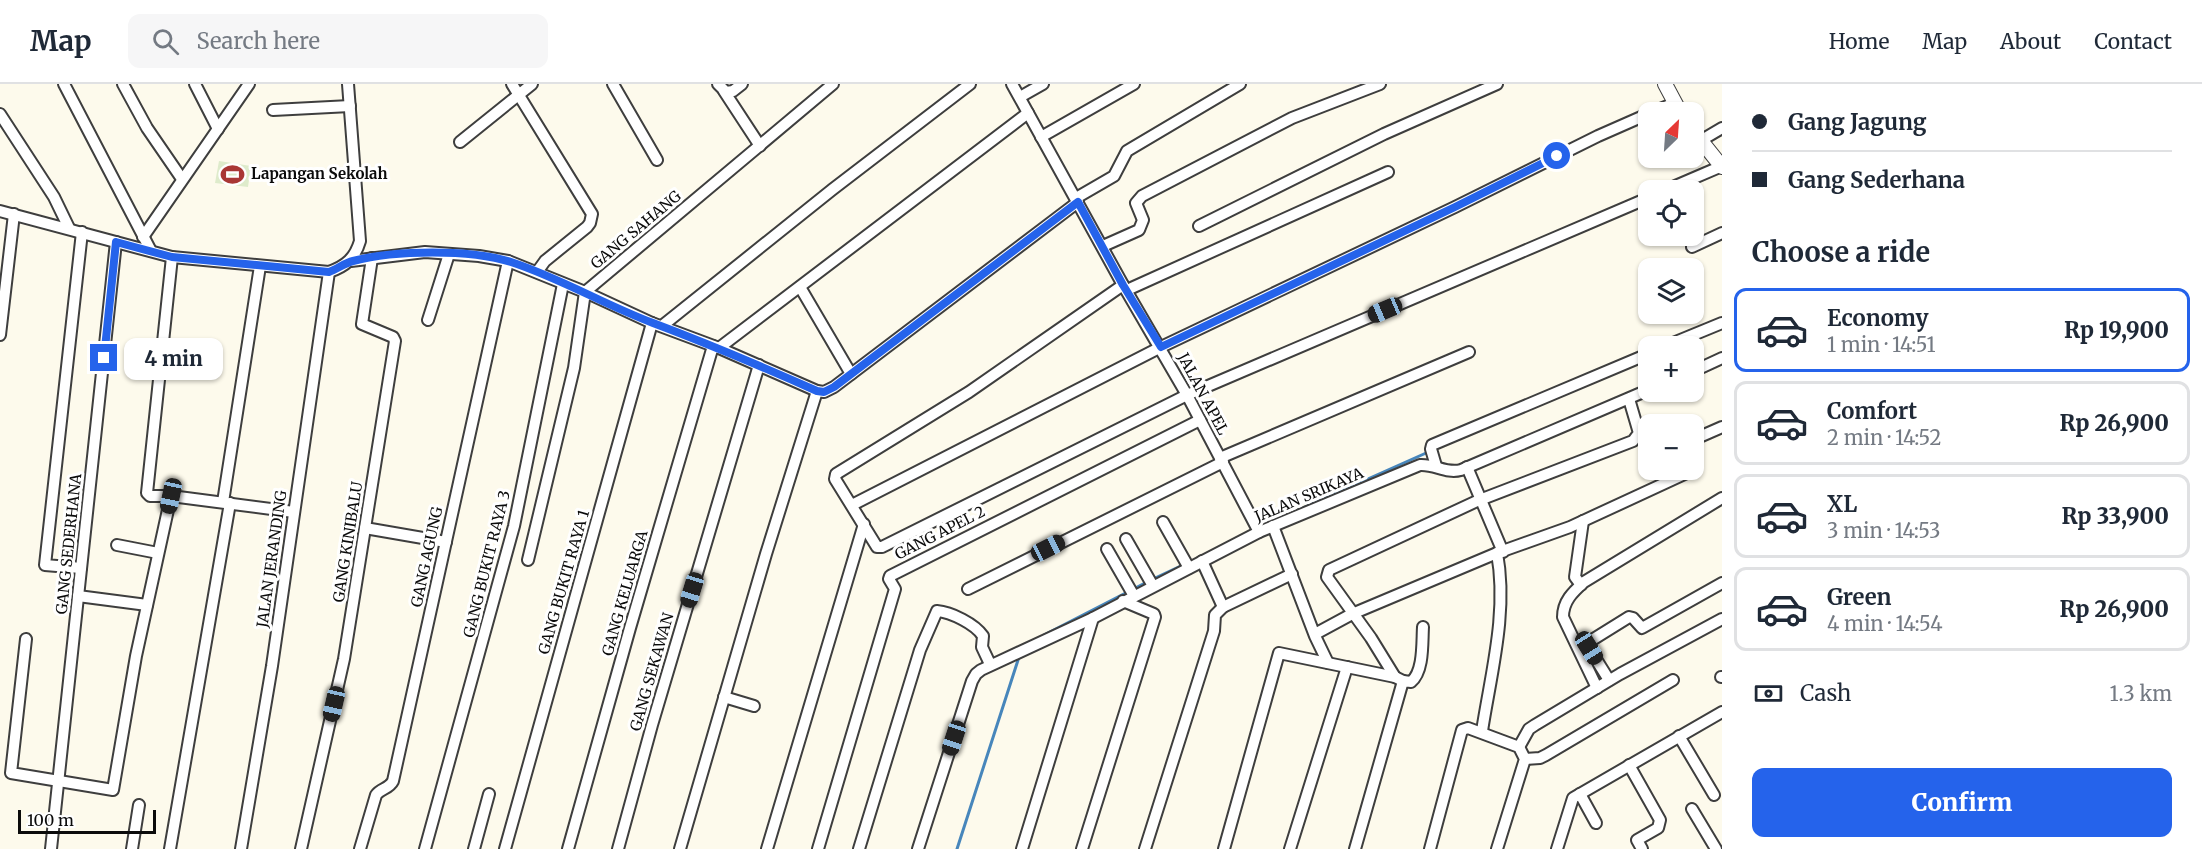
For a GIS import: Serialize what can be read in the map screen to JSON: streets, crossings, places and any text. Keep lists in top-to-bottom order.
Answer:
{
  "streets": {
    "street": [
      "GANG SAHANG",
      "JALAN APEL",
      "JALAN SRIKAYA",
      "GANG APEL 2",
      "GANG KINIBALU",
      "GANG SEDERHANA",
      "GANG AGUNG",
      "JALAN JERANDING",
      "GANG BUKIT RAYA 3",
      "GANG BUKIT RAYA 1",
      "GANG KELUARGA",
      "GANG SEKAWAN"
    ]
  },
  "crossings": [
    ["JALAN APEL", "JALAN SRIKAYA"],
    ["JALAN APEL", "GANG APEL 2"]
  ],
  "places": {
    "sports": ["Lapangan Sekolah"]
  },
  "scale_bar": "100 m",
  "north": "top right",
  "page": {
    "header": "Map",
    "search": "Search here",
    "nav": [
      "Home",
      "Map",
      "About",
      "Contact"
    ],
    "banner": ["Gang Jagung", "Gang Sederhana"],
    "map_buttons": ["+", "−"],
    "heading": "Choose a ride",
    "list": [
      {
        "name": "Economy",
        "note": "1 min · 14:51",
        "value": "Rp 19,900"
      },
      {
        "name": "Comfort",
        "note": "2 min · 14:52",
        "value": "Rp 26,900"
      },
      {
        "name": "XL",
        "note": "3 min · 14:53",
        "value": "Rp 33,900"
      },
      {
        "name": "Green",
        "note": "4 min · 14:54",
        "value": "Rp 26,900"
      }
    ],
    "bubble": "4 min",
    "pay": ["Cash", "1.3 km"],
    "buttons": "Confirm",
    "scale": "100 m"
  }
}
